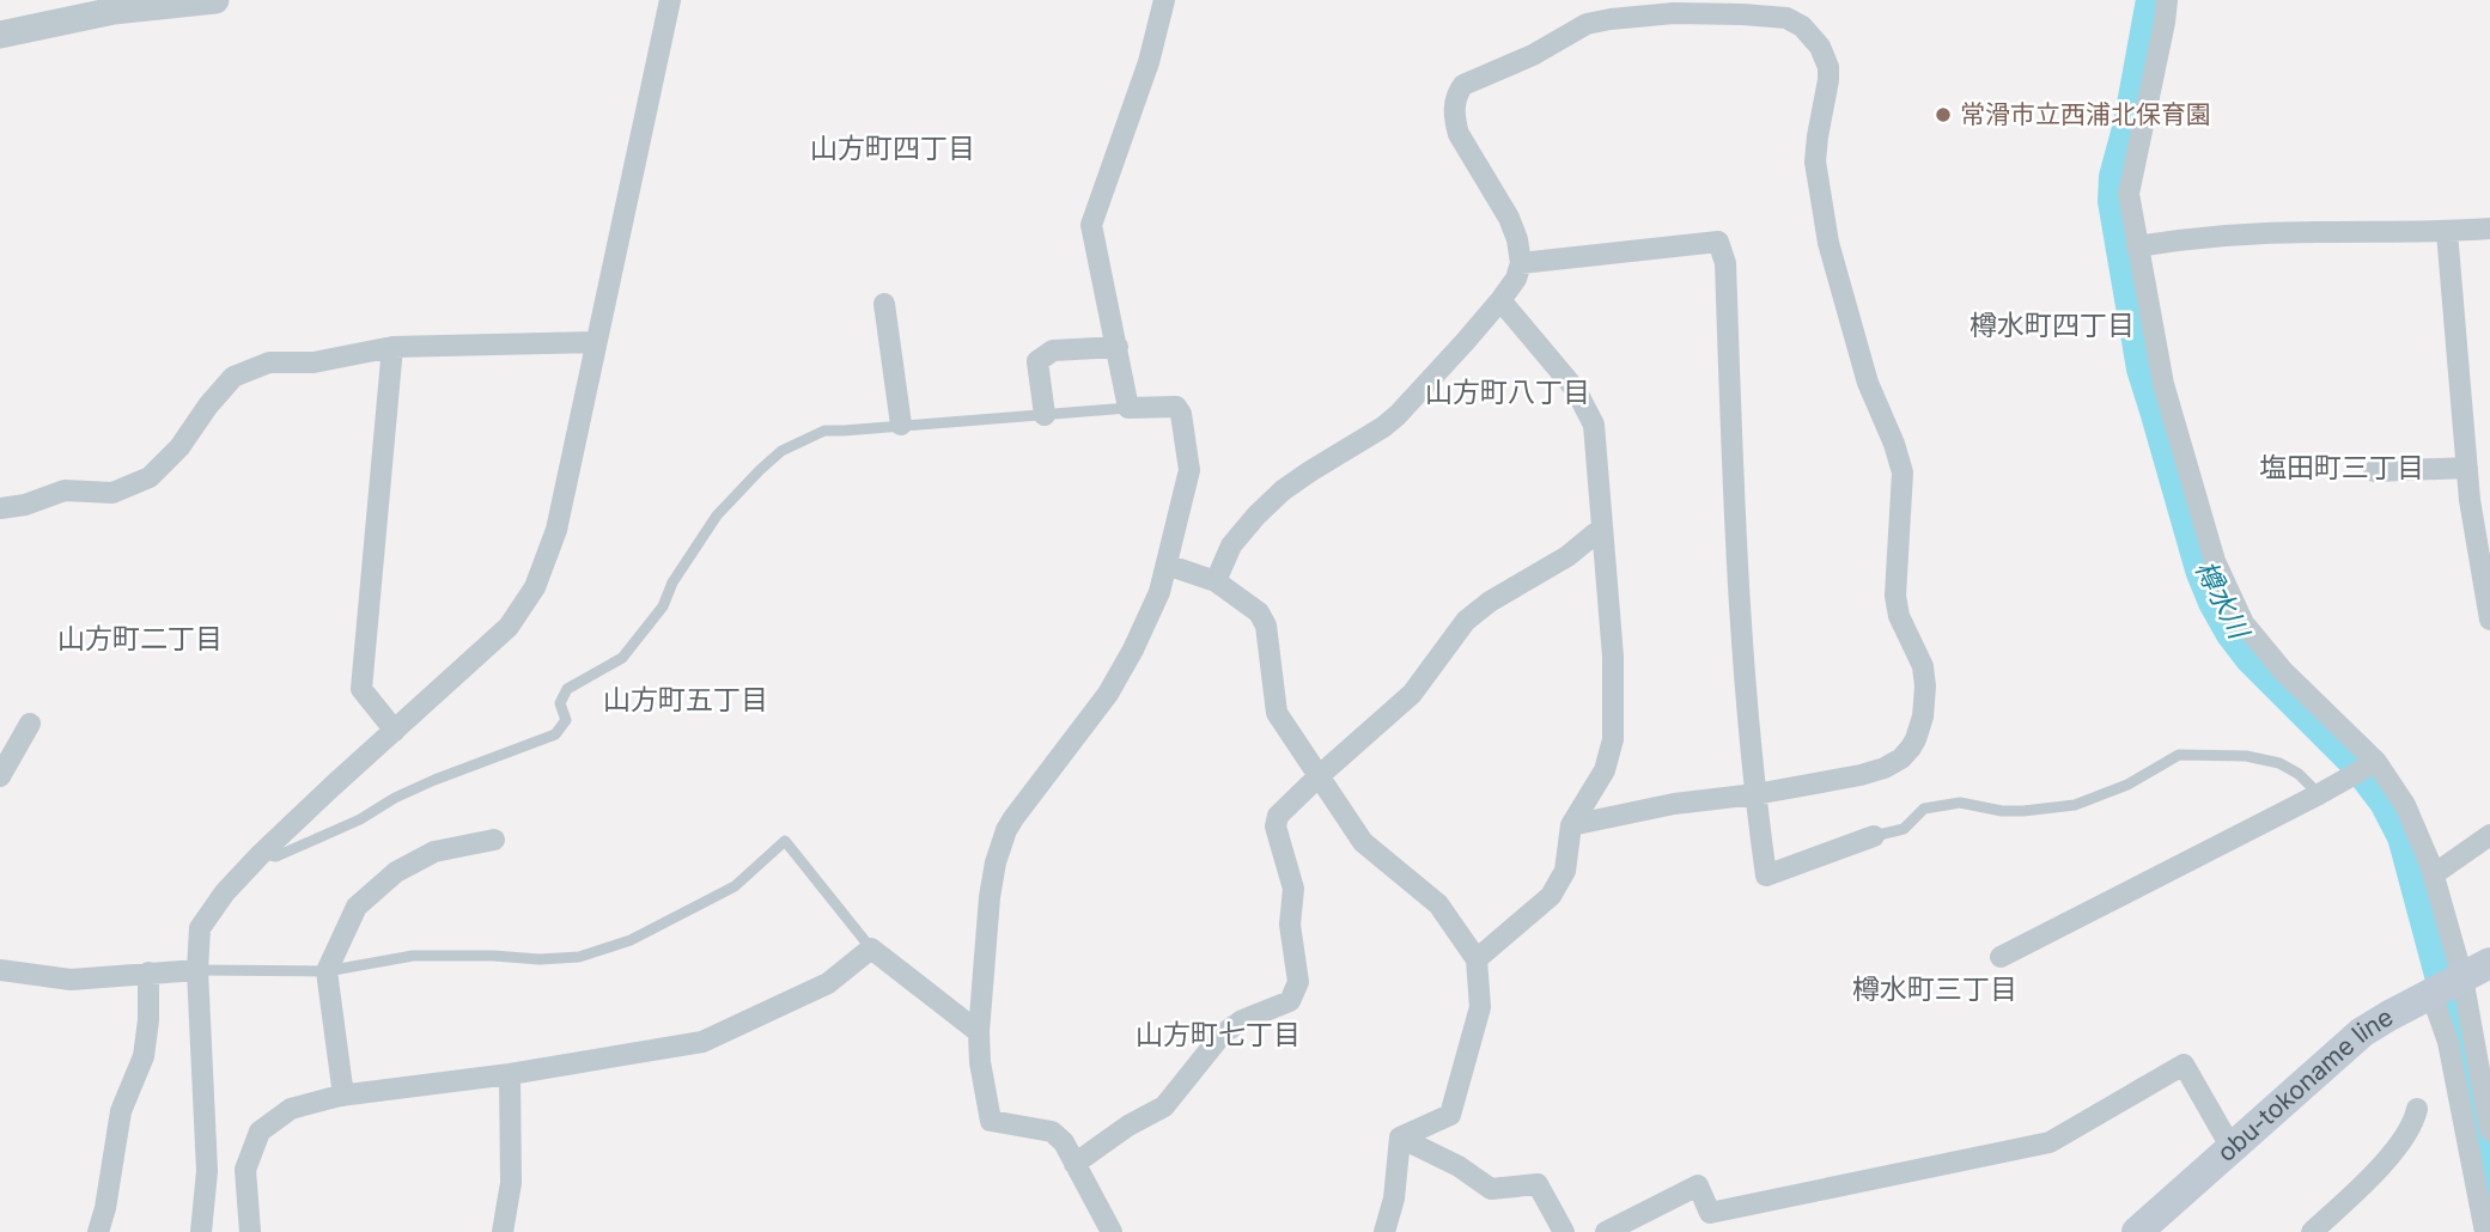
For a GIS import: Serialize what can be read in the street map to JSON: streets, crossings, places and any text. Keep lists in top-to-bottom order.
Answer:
{
  "streets": {
    "main road": ["obu-tokoname line"]
  },
  "districts": [
    "山方町四丁目",
    "樽水町四丁目",
    "山方町八丁目",
    "塩田町三丁目",
    "山方町二丁目",
    "山方町五丁目",
    "樽水町三丁目",
    "山方町七丁目"
  ],
  "water": ["樽水川"],
  "places": ["常滑市立西浦北保育園"]
}
